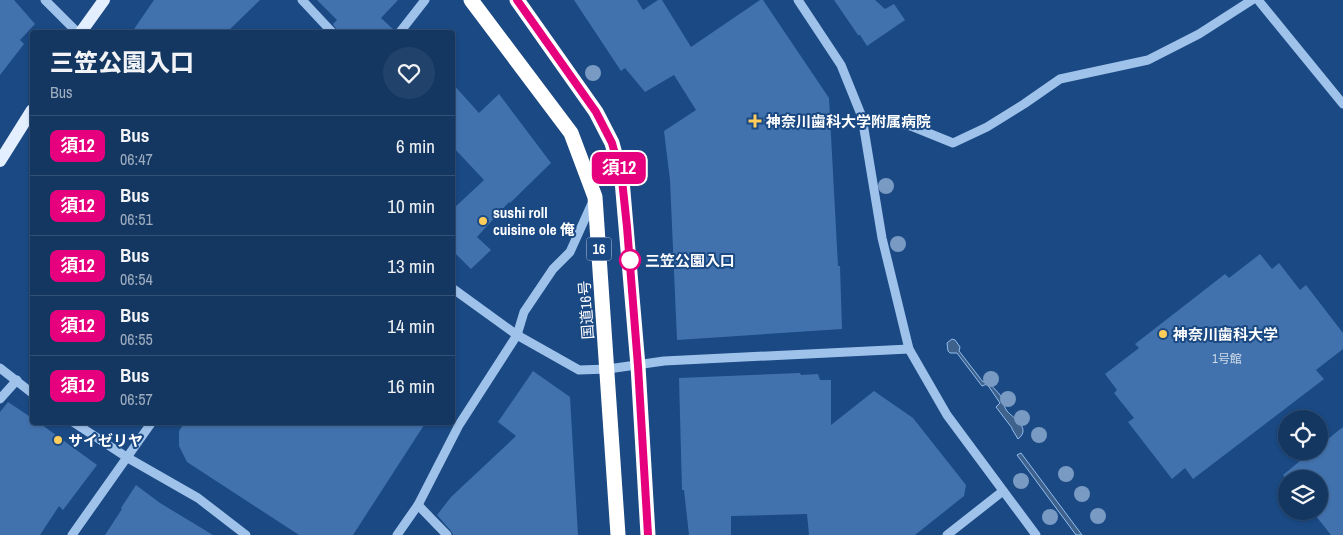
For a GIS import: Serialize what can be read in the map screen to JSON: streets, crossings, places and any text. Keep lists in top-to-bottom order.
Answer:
{
  "streets": {
    "highway": ["16", "国道16号"]
  },
  "places": {
    "health": ["神奈川歯科大学附属病院"],
    "other": [
      "sushi roll cuisine ole 俺",
      "三笠公園入口",
      "神奈川歯科大学",
      "サイゼリヤ"
    ]
  },
  "lines": ["bus line 須12"],
  "house_numbers": ["1号館"],
  "page": {
    "on_map": "須12",
    "heading": ["三笠公園入口", "Bus"],
    "list": [
      {
        "mark": "須12",
        "name": "Bus",
        "note": "06:47",
        "value": "6 min"
      },
      {
        "mark": "須12",
        "name": "Bus",
        "note": "06:51",
        "value": "10 min"
      },
      {
        "mark": "須12",
        "name": "Bus",
        "note": "06:54",
        "value": "13 min"
      },
      {
        "mark": "須12",
        "name": "Bus",
        "note": "06:55",
        "value": "14 min"
      },
      {
        "mark": "須12",
        "name": "Bus",
        "note": "06:57",
        "value": "16 min"
      }
    ]
  }
}
